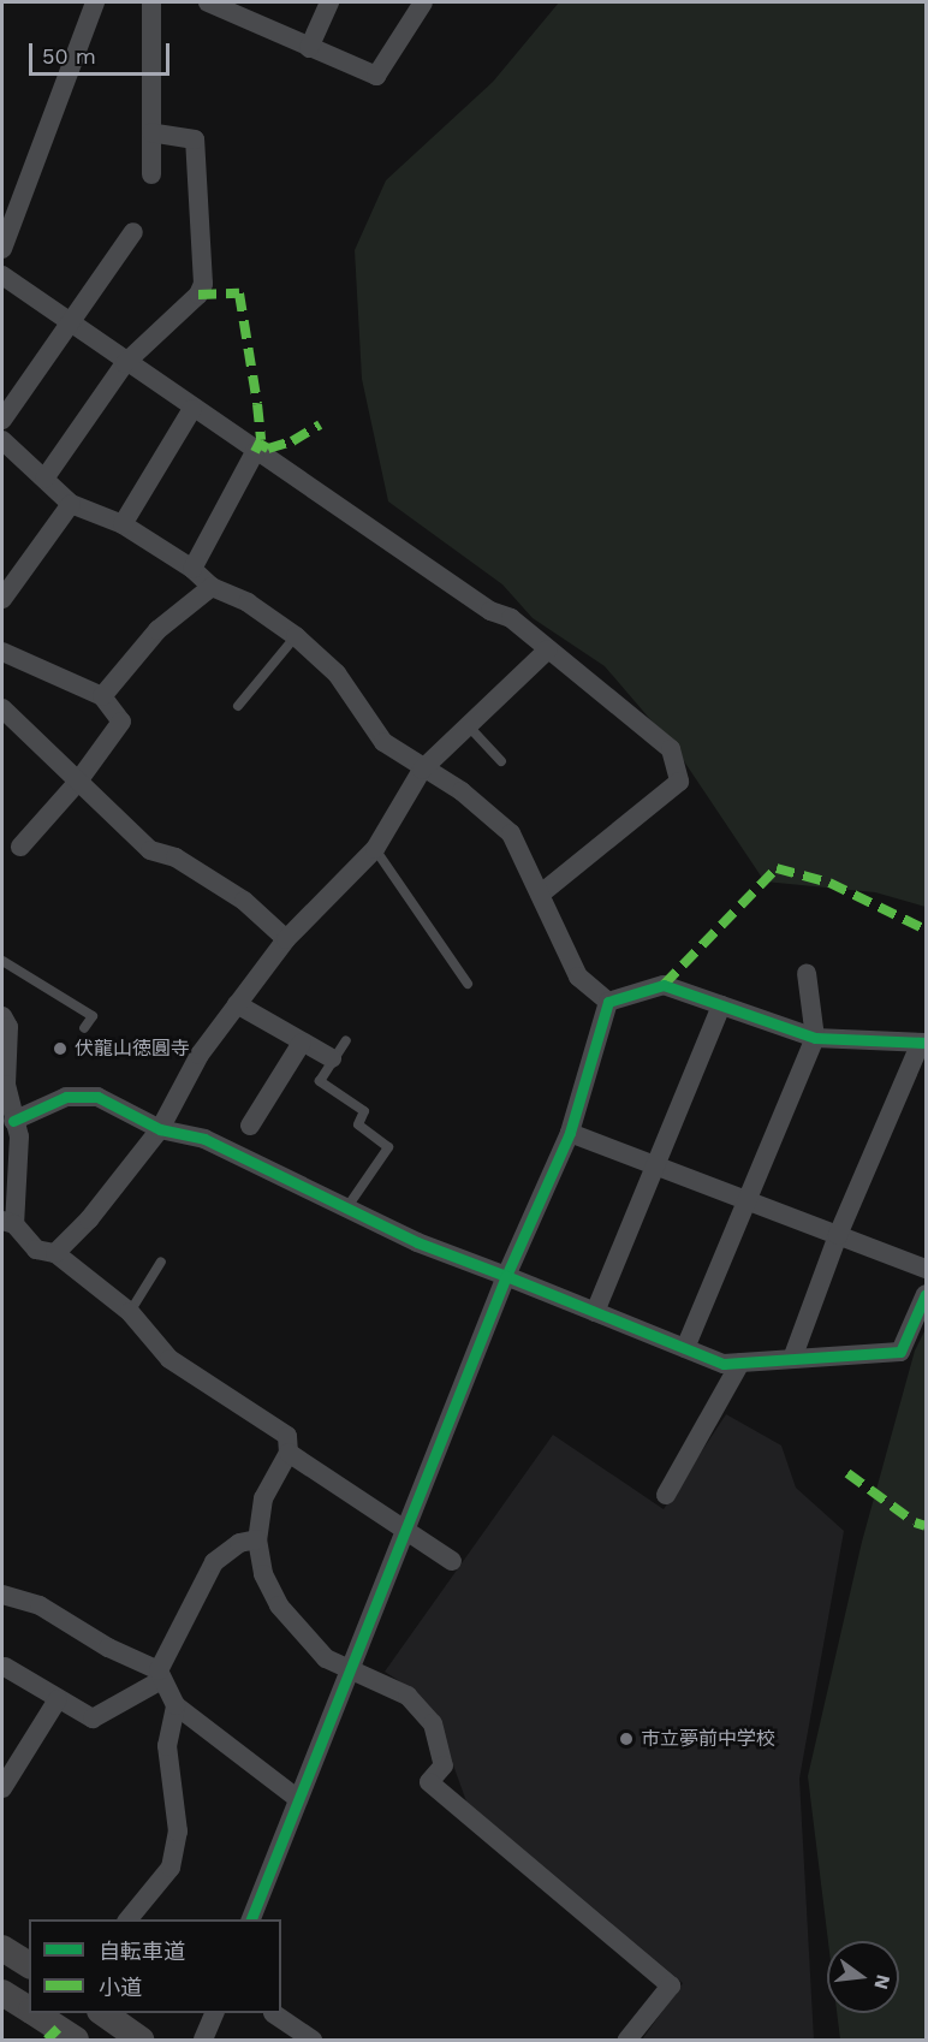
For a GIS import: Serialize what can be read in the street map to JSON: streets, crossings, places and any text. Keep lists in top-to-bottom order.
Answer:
{
  "places": ["伏龍山徳圓寺", "市立夢前中学校"],
  "legend": ["自転車道", "小道"],
  "scale_bar": "50 m",
  "north": "right"
}
